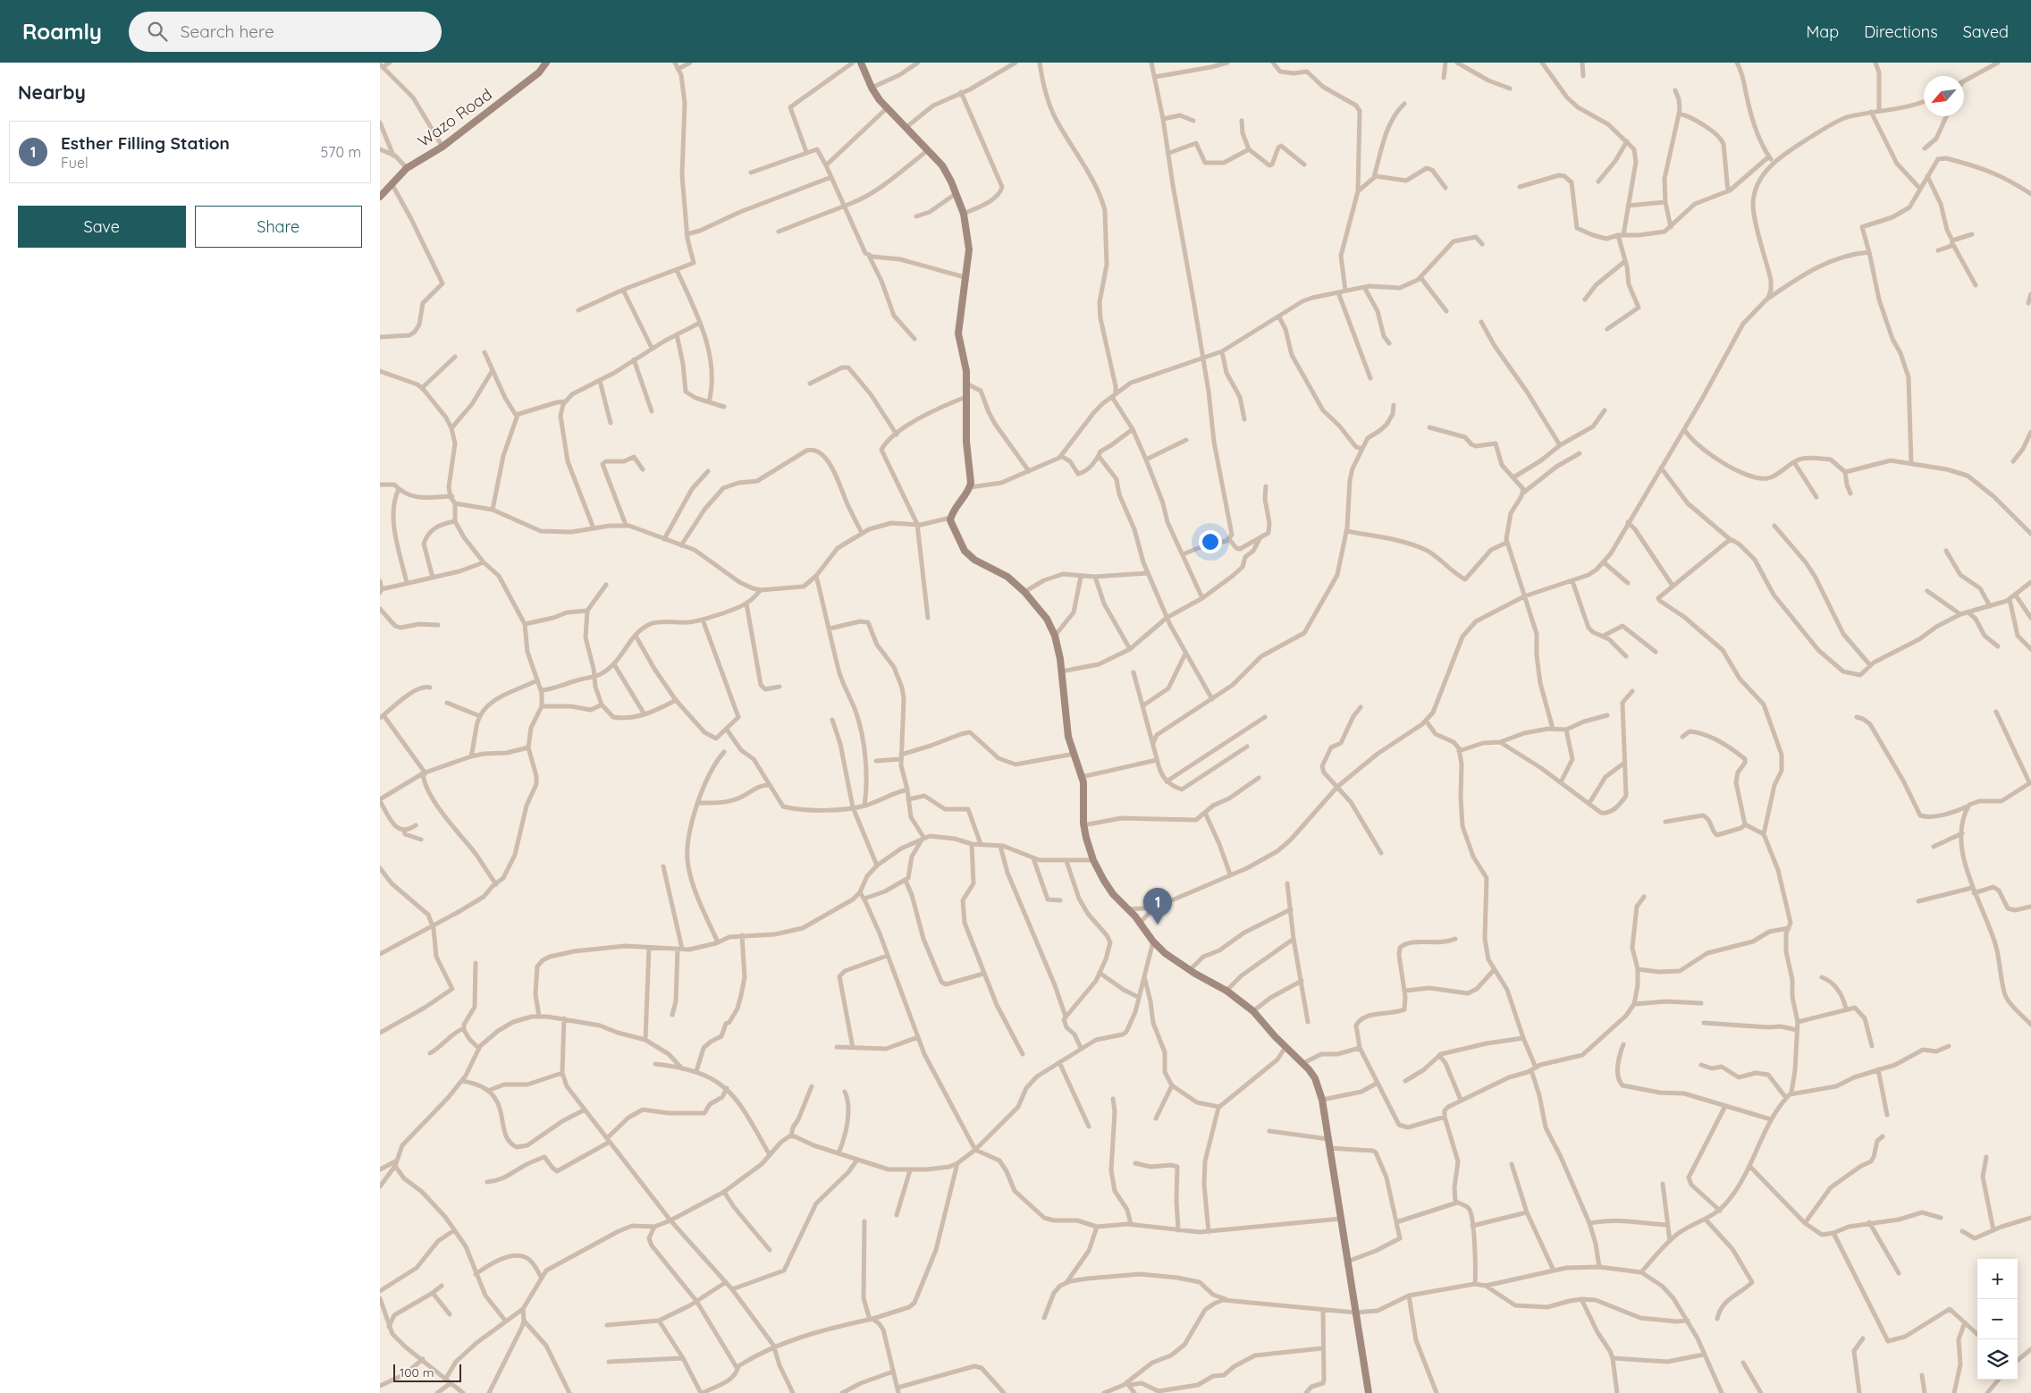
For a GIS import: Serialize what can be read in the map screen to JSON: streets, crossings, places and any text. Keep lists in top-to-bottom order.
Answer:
{
  "streets": {
    "street": ["Wazo Road"]
  },
  "scale_bar": "100 m",
  "north": "bottom left",
  "page": {
    "header": "Roamly",
    "search": "Search here",
    "nav": ["Map", "Directions", "Saved"],
    "heading": "Nearby",
    "list": [
      {
        "mark": "1",
        "name": "Esther Filling Station",
        "note": "Fuel",
        "value": "570 m"
      }
    ],
    "buttons": ["Save", "Share"],
    "pins": "1",
    "map_buttons": ["+", "−"],
    "scale": "100 m"
  }
}
